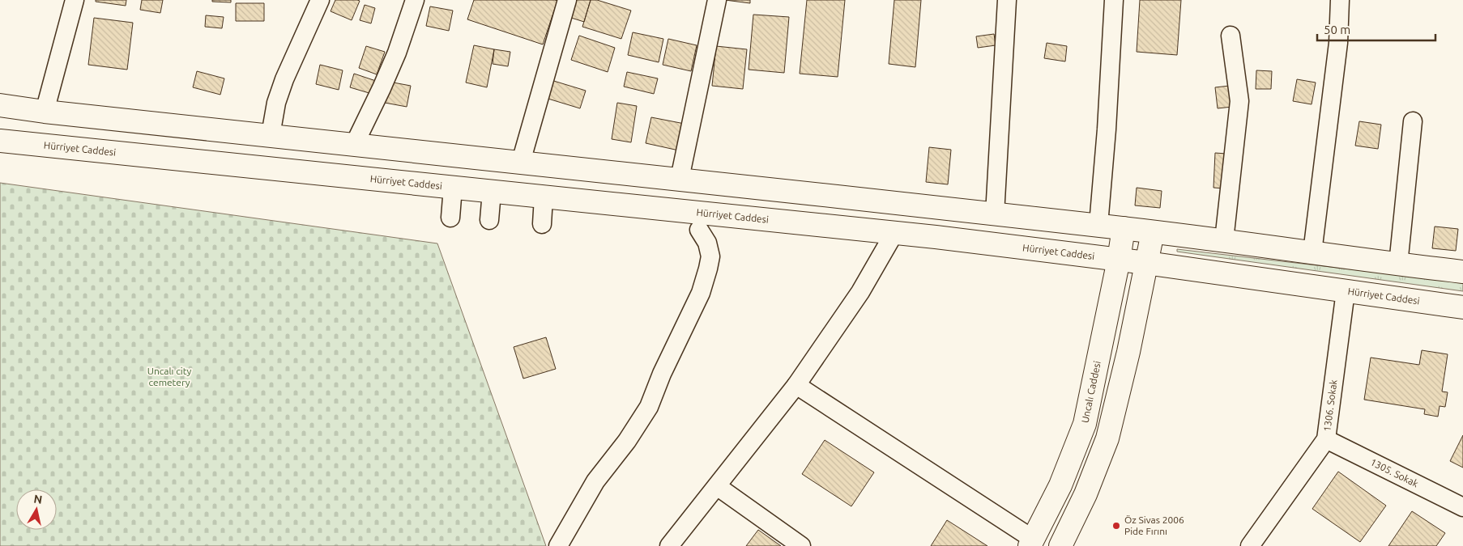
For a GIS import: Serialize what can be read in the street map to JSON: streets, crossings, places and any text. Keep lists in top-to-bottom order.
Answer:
{
  "streets": {
    "main road": ["Hürriyet Caddesi", "Uncalı Caddesi"],
    "street": ["1306. Sokak", "1305. Sokak"]
  },
  "crossings": [
    ["Hürriyet Caddesi", "Uncalı Caddesi"],
    ["Hürriyet Caddesi", "1306. Sokak"],
    ["1306. Sokak", "1305. Sokak"]
  ],
  "parks": ["Uncalı city cemetery"],
  "places": ["Öz Sivas 2006 Pide Fırını"],
  "scale_bar": "50 m",
  "north": "top"
}
